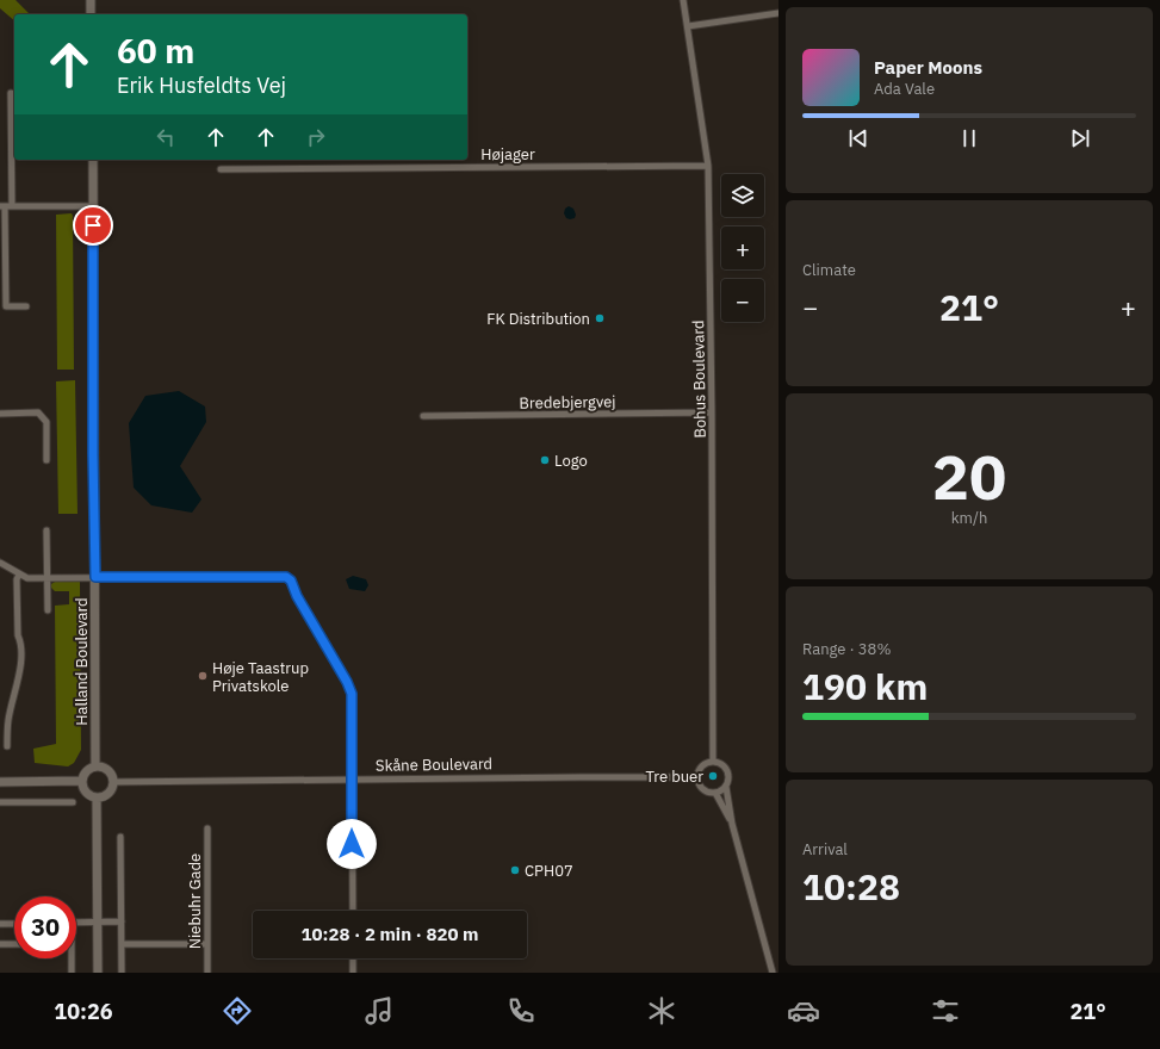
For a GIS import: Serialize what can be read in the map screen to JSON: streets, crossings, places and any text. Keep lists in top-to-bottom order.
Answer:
{
  "streets": {
    "street": [
      "Højager",
      "Bohus Boulevard",
      "Bredebjergvej",
      "Halland Boulevard",
      "Skåne Boulevard",
      "Niebuhr Gade"
    ]
  },
  "crossings": [
    ["Højager", "Bohus Boulevard"],
    ["Bohus Boulevard", "Bredebjergvej"],
    ["Bohus Boulevard", "Skåne Boulevard"],
    ["Halland Boulevard", "Skåne Boulevard"]
  ],
  "places": [
    "FK Distribution",
    "Logo",
    "Høje Taastrup Privatskole",
    "Tre buer",
    "CPH07"
  ],
  "page": {
    "turn": ["60 m", "Erik Husfeldts Vej"],
    "song": ["Paper Moons", "Ada Vale"],
    "map_buttons": ["+", "−"],
    "tile": [
      "Climate",
      ["20", "km/h"],
      ["Range · 38%", "190 km"],
      ["Arrival", "10:28"]
    ],
    "heat": ["−", "21°", "+"],
    "limit": "30",
    "trip": "10:28 · 2 min · 820 m",
    "tabs": ["10:26", "21°"]
  }
}
